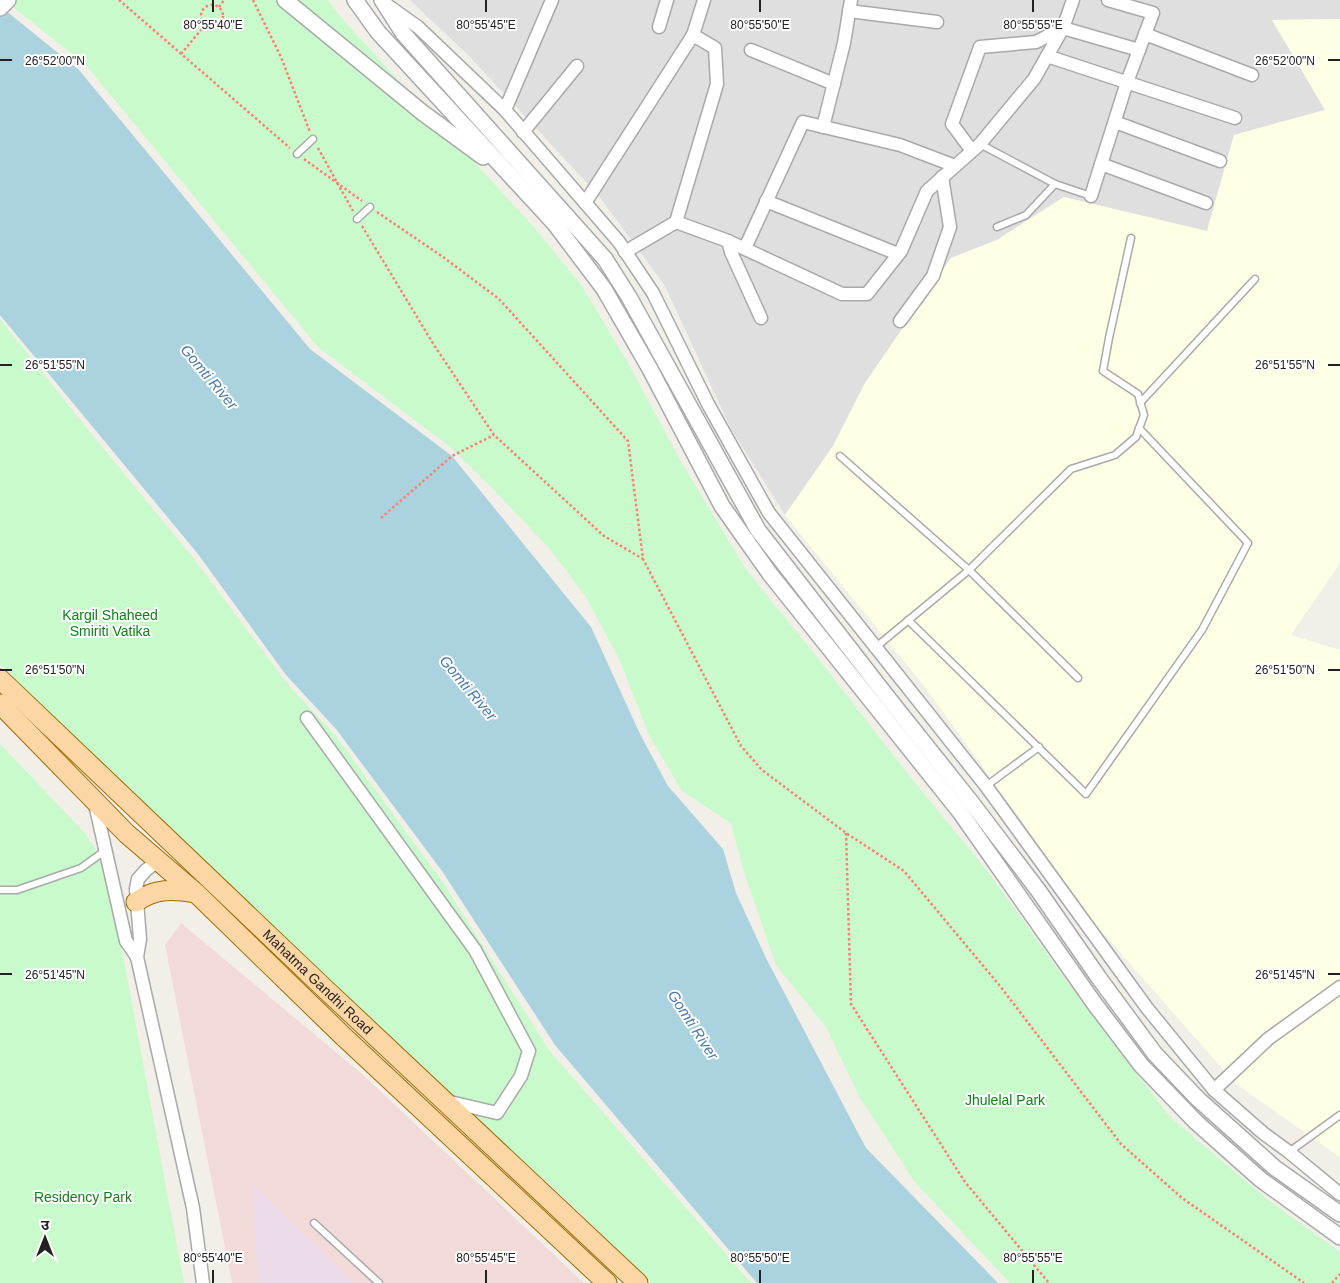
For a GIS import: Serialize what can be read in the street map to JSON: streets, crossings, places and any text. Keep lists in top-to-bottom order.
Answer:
{
  "streets": {
    "main road": ["Mahatma Gandhi Road"]
  },
  "water": ["Gomti River"],
  "parks": ["Kargil Shaheed Smiriti Vatika", "Jhulelal Park", "Residency Park"],
  "north": "top",
  "coordinates": [
    "80°55'40\"E",
    "80°55'45\"E",
    "80°55'50\"E",
    "80°55'55\"E",
    "26°52'00\"N",
    "26°51'55\"N",
    "26°51'50\"N",
    "26°51'45\"N"
  ]
}
